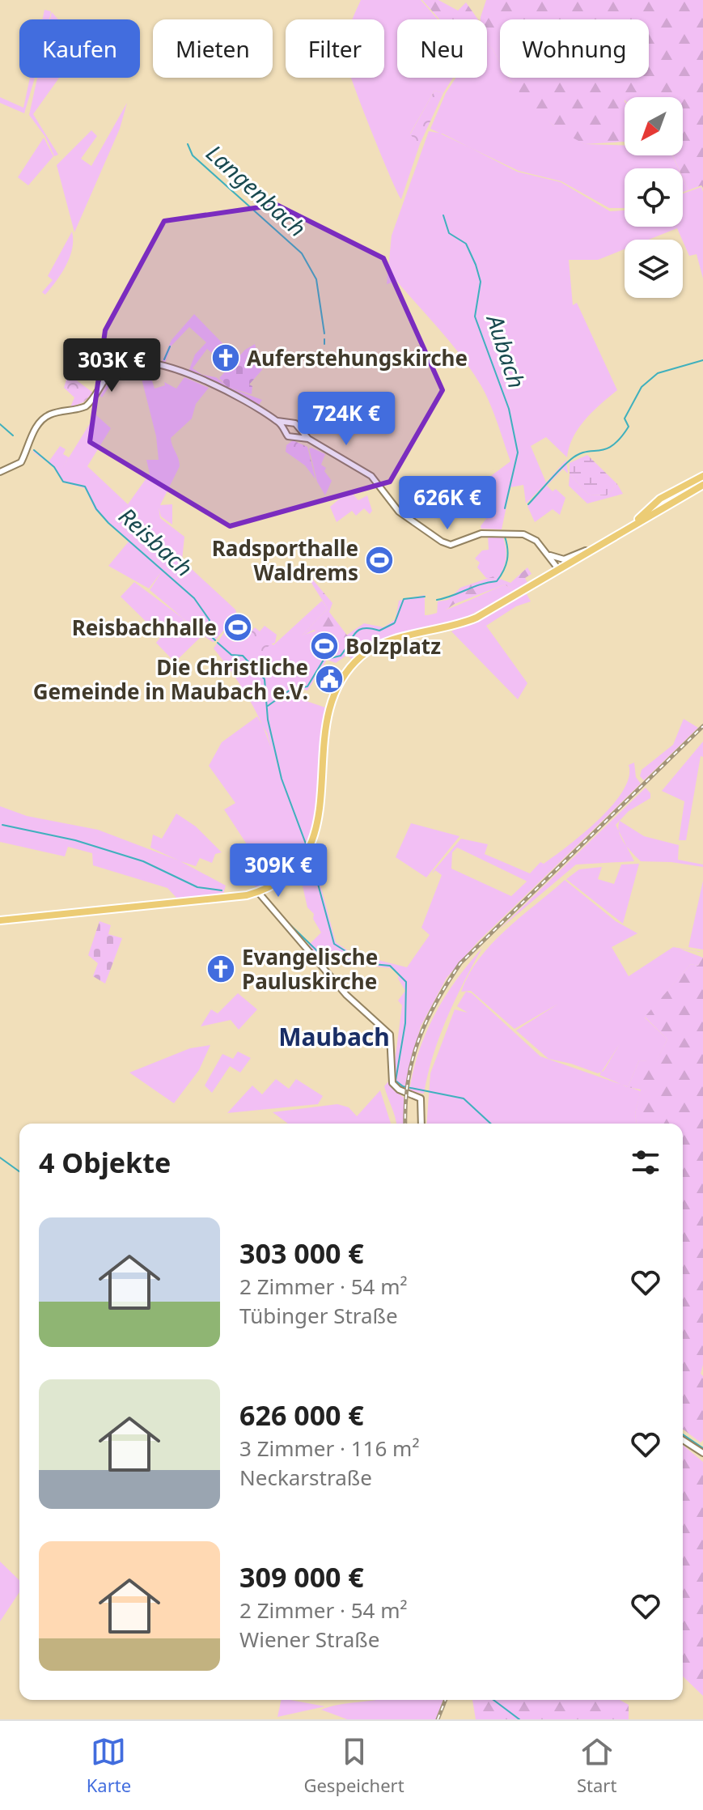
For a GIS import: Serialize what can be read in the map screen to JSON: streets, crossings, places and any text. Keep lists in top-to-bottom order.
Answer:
{
  "districts": ["Maubach"],
  "water": ["Langenbach", "Aubach", "Reisbach"],
  "places": {
    "church": ["Auferstehungskirche", "Evangelische Pauluskirche"],
    "sports": ["Radsporthalle Waldrems", "Reisbachhalle", "Bolzplatz"],
    "public building": ["Die Christliche Gemeinde in Maubach e.V."]
  },
  "north": "bottom left",
  "page": {
    "chip": [
      "Kaufen",
      "Mieten",
      "Filter",
      "Neu",
      "Wohnung"
    ],
    "price": [
      "303K €",
      "724K €",
      "626K €",
      "309K €"
    ],
    "heading": "4 Objekte",
    "list": [
      {
        "name": "303 000 €",
        "note": "2 Zimmer · 54 m² · Tübinger Straße"
      },
      {
        "name": "626 000 €",
        "note": "3 Zimmer · 116 m² · Neckarstraße"
      },
      {
        "name": "309 000 €",
        "note": "2 Zimmer · 54 m² · Wiener Straße"
      }
    ],
    "tabs": ["Karte", "Gespeichert", "Start"]
  }
}
